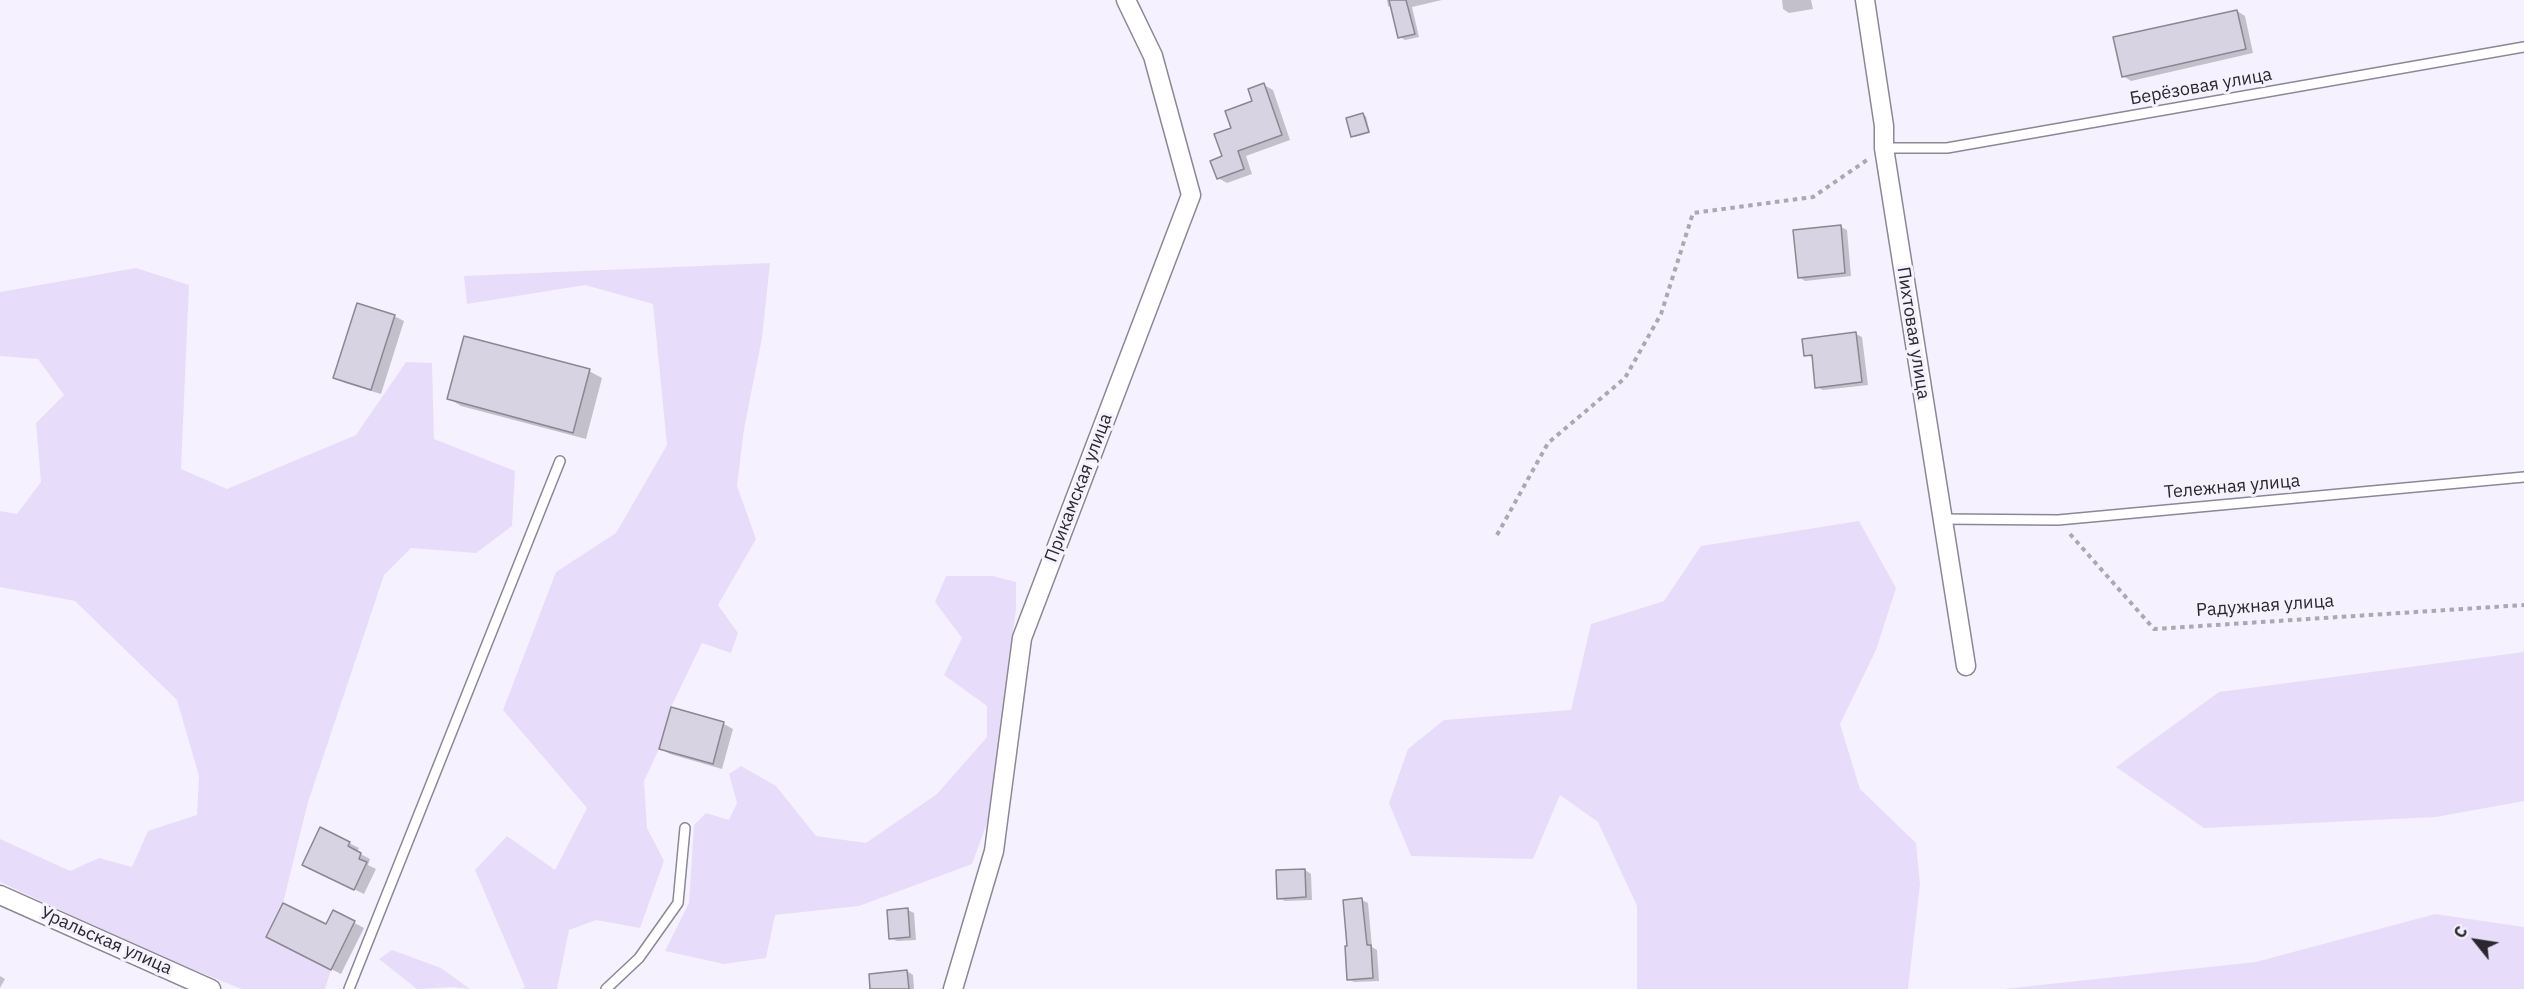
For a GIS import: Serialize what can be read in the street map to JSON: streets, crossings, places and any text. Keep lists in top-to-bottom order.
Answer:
{
  "streets": {
    "street": ["Пихтовая улица", "Прикамская улица", "Уральская улица"],
    "lane": ["Берёзовая улица", "Тележная улица"],
    "path": ["Радужная улица"]
  },
  "crossings": [
    ["Берёзовая улица", "Пихтовая улица"],
    ["Пихтовая улица", "Тележная улица"],
    ["Тележная улица", "Радужная улица"]
  ],
  "north": "top left"
}
